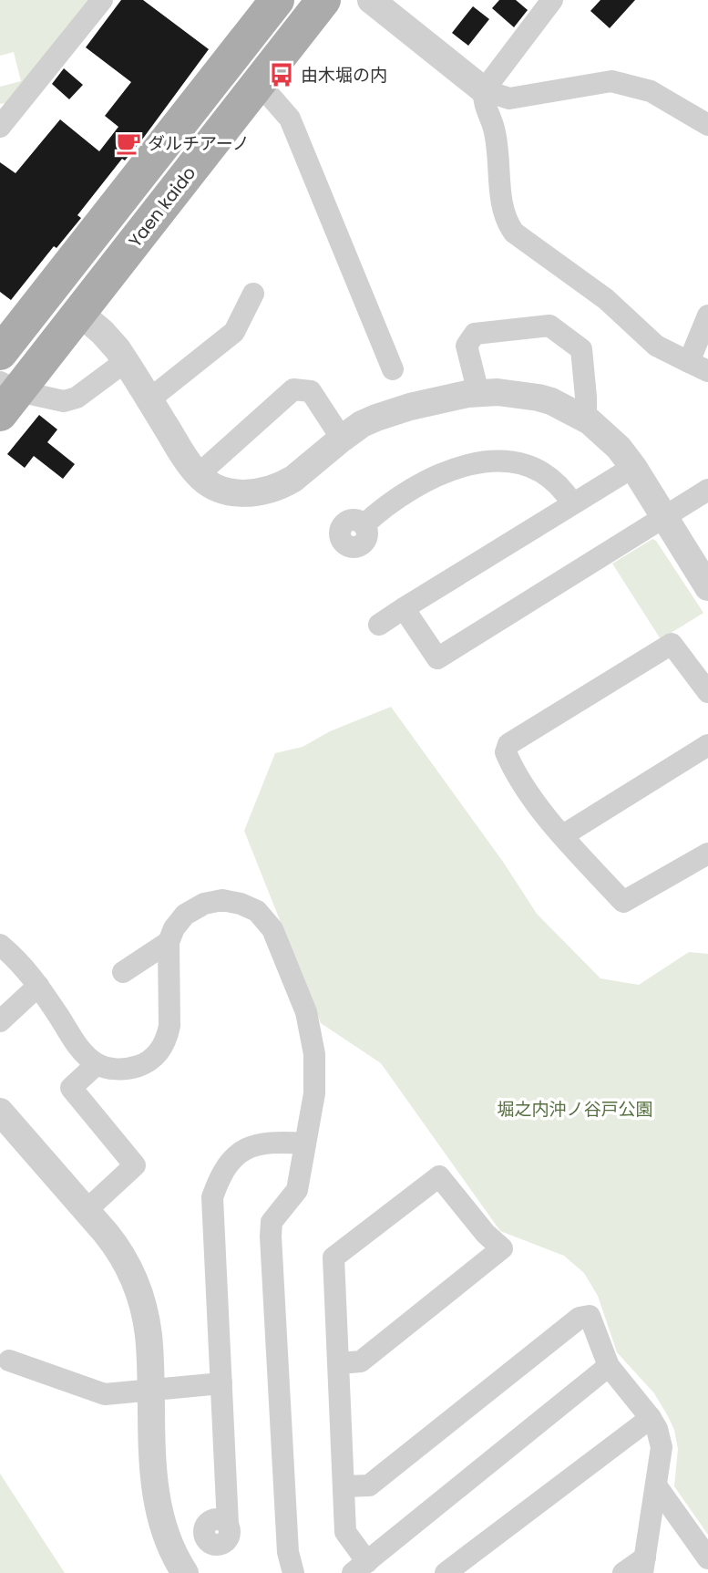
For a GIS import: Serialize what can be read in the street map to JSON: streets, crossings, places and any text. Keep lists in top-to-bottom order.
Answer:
{
  "streets": {
    "main road": ["Yaen kaido"]
  },
  "parks": ["堀之内沖ノ谷戸公園"],
  "places": {
    "bus stop": ["由木堀の内"],
    "cafe": ["ダルチアーノ"]
  }
}
